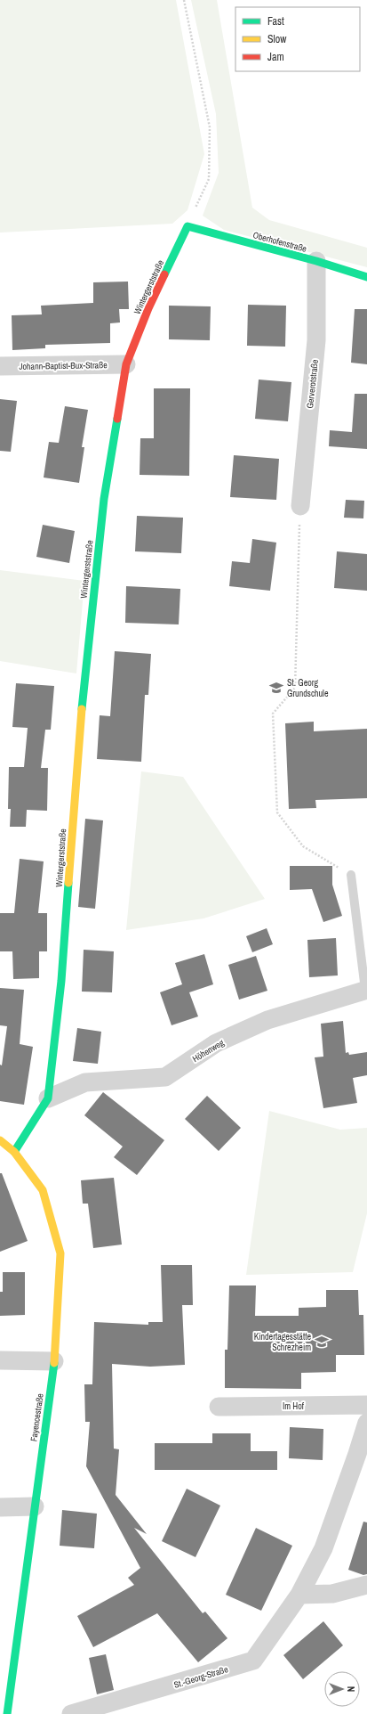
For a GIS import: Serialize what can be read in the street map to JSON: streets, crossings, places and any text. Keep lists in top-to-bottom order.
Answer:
{
  "streets": {
    "street": [
      "Oberhofenstraße",
      "Wintergerststraße",
      "Johann-Baptist-Bux-Straße",
      "Gerverotstraße",
      "Höhenweg",
      "Im Hof",
      "Fayencestraße",
      "St.-Georg-Straße"
    ]
  },
  "crossings": [
    ["Oberhofenstraße", "Wintergerststraße"],
    ["Oberhofenstraße", "Gerverotstraße"],
    ["Wintergerststraße", "Johann-Baptist-Bux-Straße"],
    ["Wintergerststraße", "Höhenweg"],
    ["Wintergerststraße", "Fayencestraße"]
  ],
  "places": {
    "school or university": ["St. Georg Grundschule", "Kindertagesstätte Schrezheim"]
  },
  "legend": ["Fast", "Slow", "Jam"],
  "north": "right"
}
